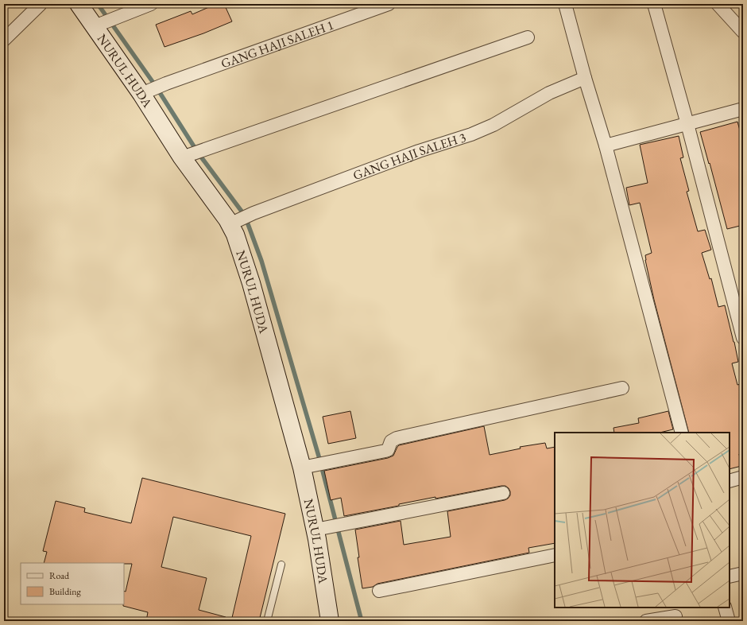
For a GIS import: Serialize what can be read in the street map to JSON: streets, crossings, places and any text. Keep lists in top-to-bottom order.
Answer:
{
  "streets": {
    "street": ["GANG HAJI SALEH 1", "NURUL HUDA", "GANG HAJI SALEH 3"]
  },
  "crossings": [
    ["GANG HAJI SALEH 1", "NURUL HUDA"],
    ["NURUL HUDA", "GANG HAJI SALEH 3"]
  ],
  "legend": ["Road", "Building"]
}
